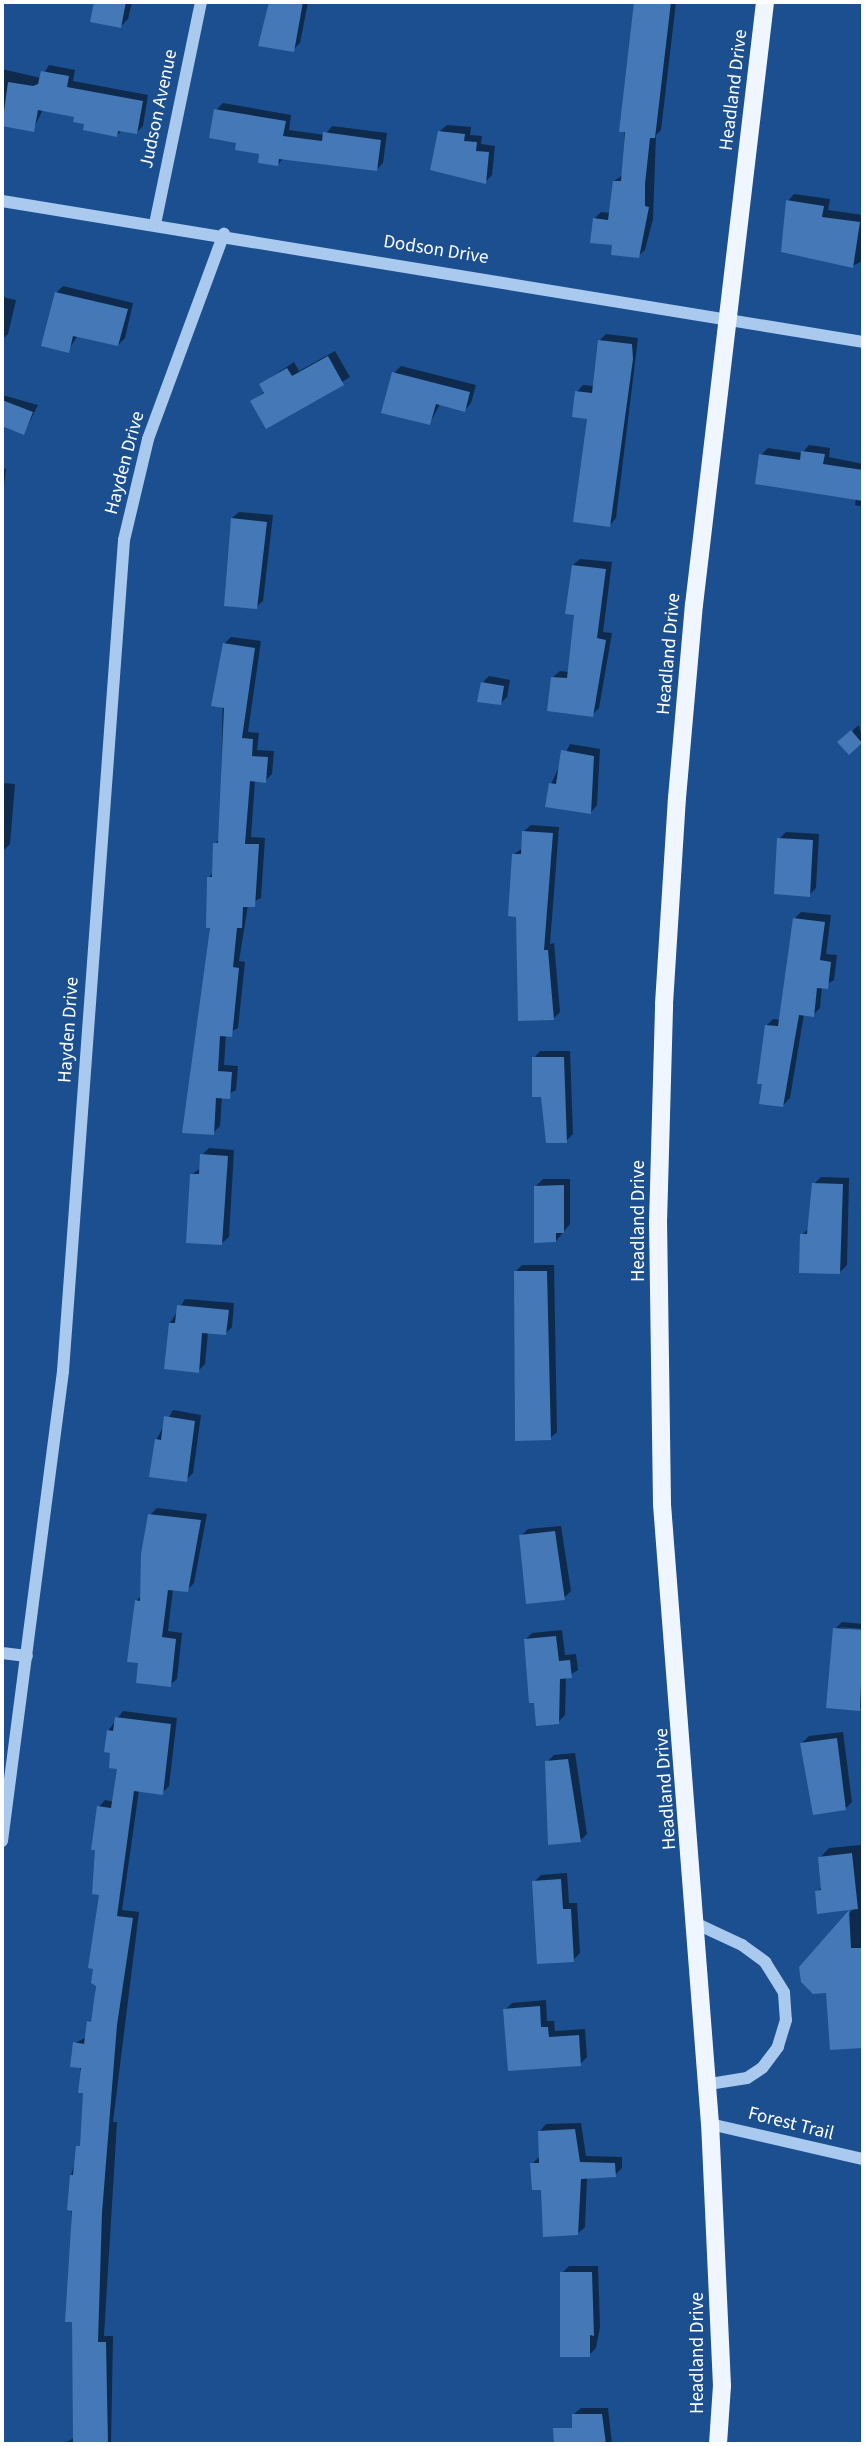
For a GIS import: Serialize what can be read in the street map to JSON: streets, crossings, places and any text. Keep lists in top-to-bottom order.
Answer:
{
  "streets": {
    "main road": ["Headland Drive"],
    "street": [
      "Judson Avenue",
      "Dodson Drive",
      "Hayden Drive",
      "Forest Trail"
    ]
  },
  "crossings": [
    ["Headland Drive", "Dodson Drive"],
    ["Headland Drive", "Forest Trail"],
    ["Judson Avenue", "Dodson Drive"],
    ["Dodson Drive", "Hayden Drive"]
  ]
}
